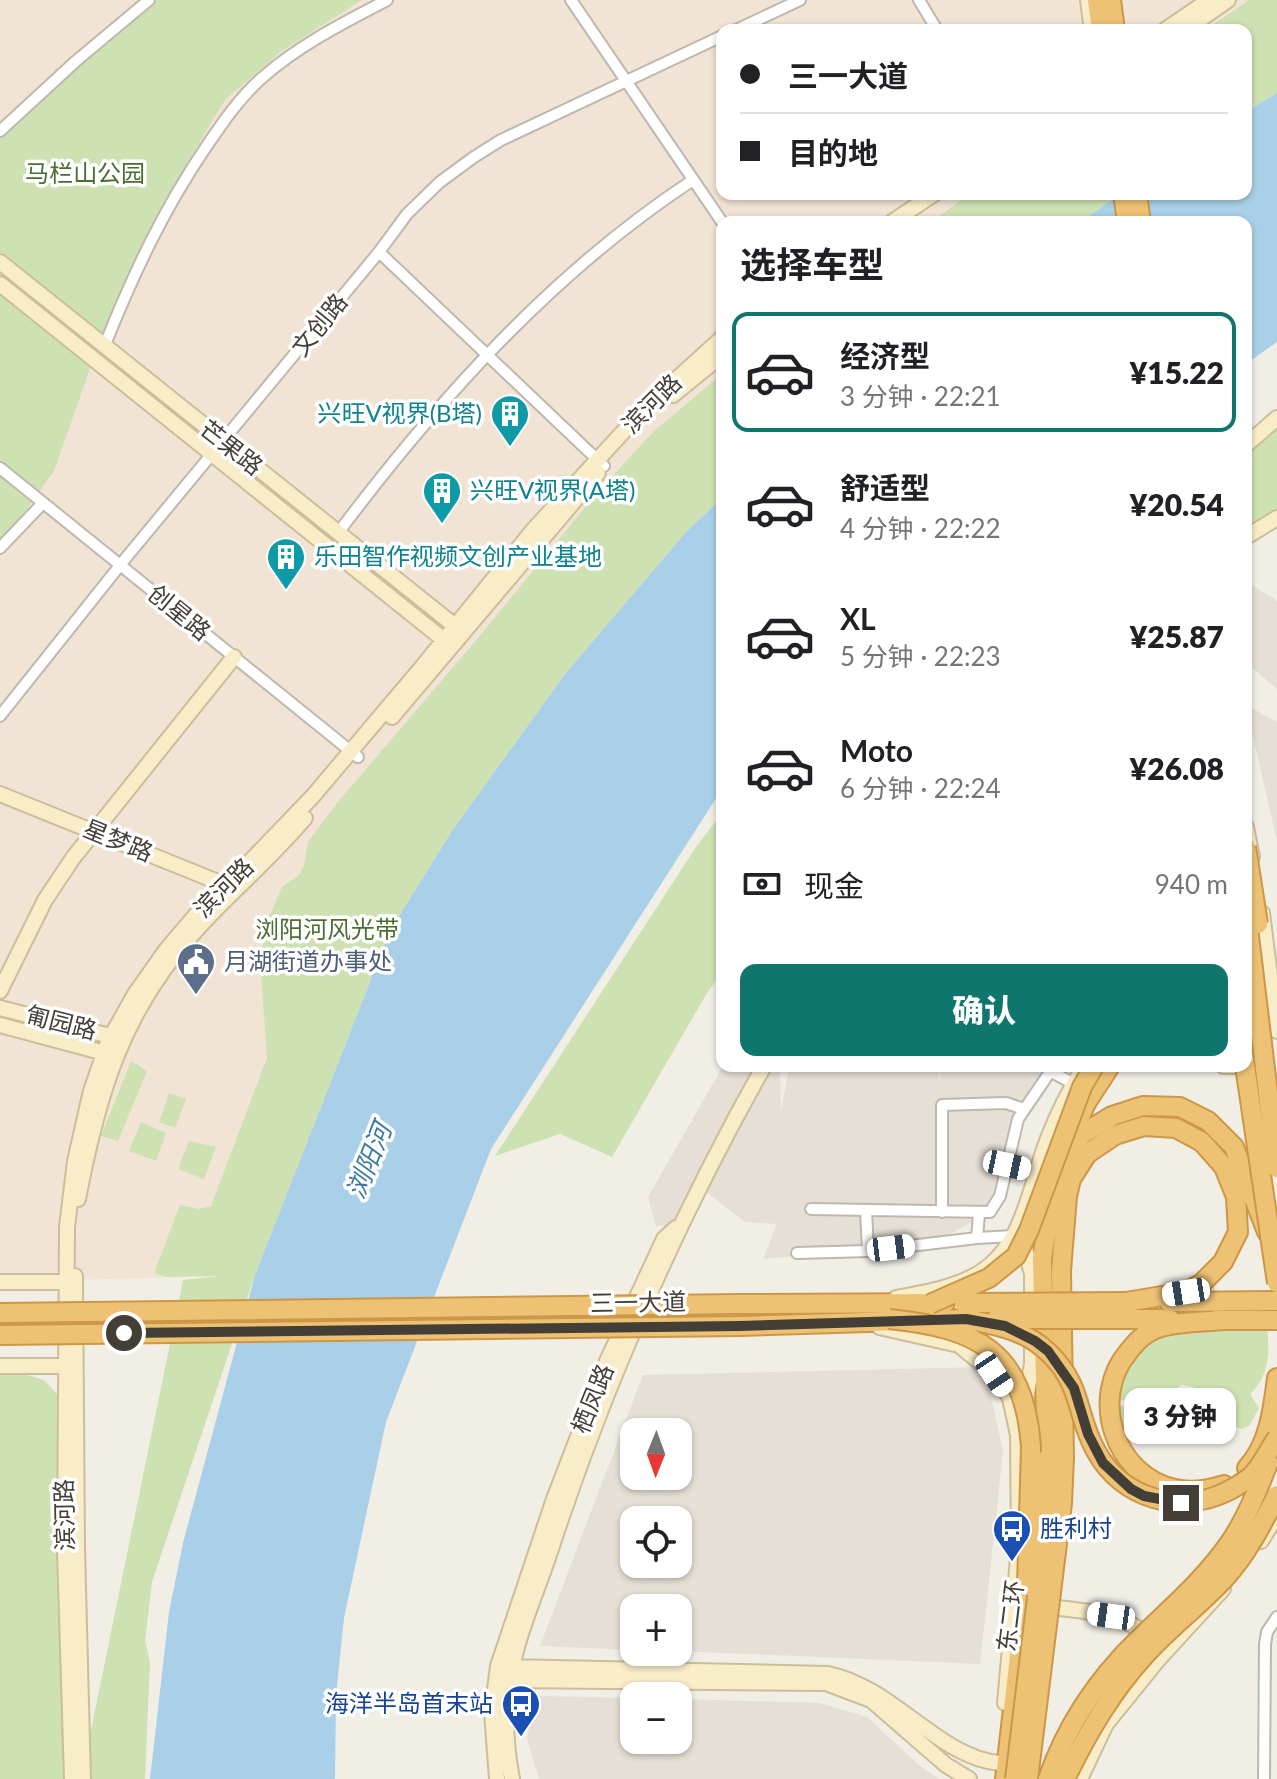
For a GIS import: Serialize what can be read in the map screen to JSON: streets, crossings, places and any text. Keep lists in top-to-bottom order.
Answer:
{
  "streets": {
    "highway": ["三一大道", "东二环"],
    "street": [
      "文创路",
      "滨河路",
      "芒果路",
      "创星路",
      "星梦路",
      "匍园路",
      "栖凤路"
    ]
  },
  "crossings": [
    ["文创路", "芒果路"],
    ["文创路", "创星路"],
    ["滨河路", "芒果路"],
    ["滨河路", "创星路"],
    ["滨河路", "星梦路"],
    ["滨河路", "匍园路"]
  ],
  "water": ["浏阳河"],
  "parks": ["马栏山公园", "浏阳河风光带"],
  "places": {
    "building": ["兴旺V视界(B塔)", "兴旺V视界(A塔)", "乐田智作视频文创产业基地"],
    "public building": ["月湖街道办事处"],
    "bus stop": ["胜利村", "海洋半岛首末站"]
  },
  "north": "bottom",
  "page": {
    "banner": ["三一大道", "目的地"],
    "heading": "选择车型",
    "list": [
      {
        "name": "经济型",
        "note": "3 分钟 · 22:21",
        "value": "¥15.22"
      },
      {
        "name": "舒适型",
        "note": "4 分钟 · 22:22",
        "value": "¥20.54"
      },
      {
        "name": "XL",
        "note": "5 分钟 · 22:23",
        "value": "¥25.87"
      },
      {
        "name": "Moto",
        "note": "6 分钟 · 22:24",
        "value": "¥26.08"
      }
    ],
    "pay": ["现金", "940 m"],
    "buttons": "确认",
    "bubble": "3 分钟",
    "map_buttons": ["+", "−"]
  }
}
